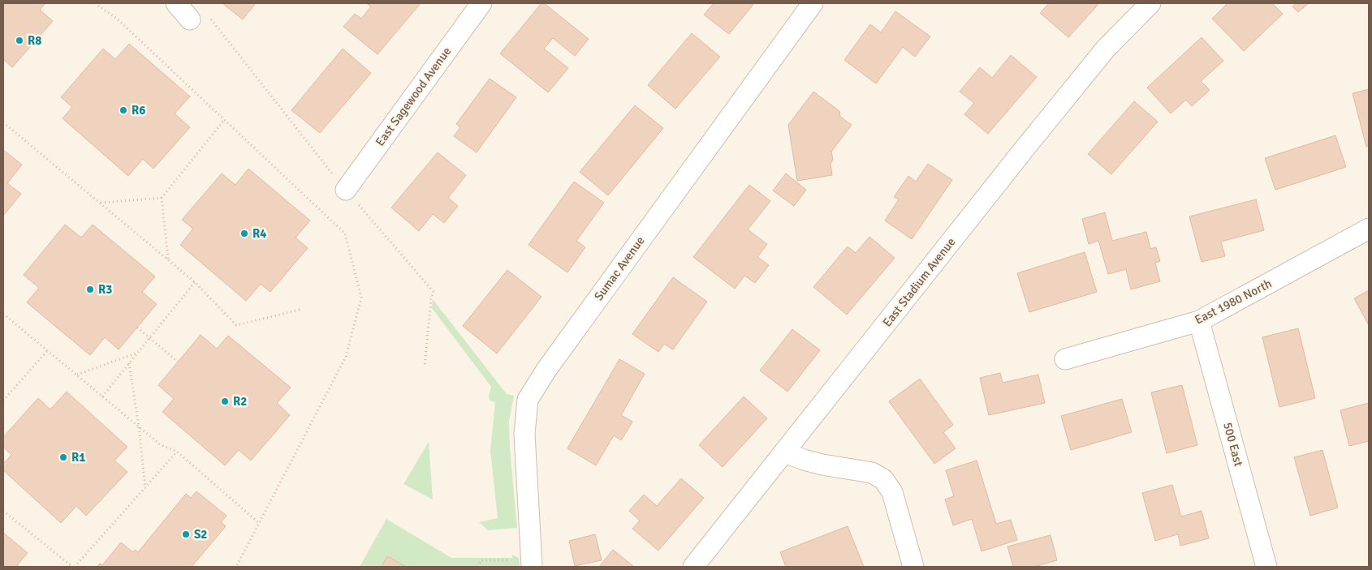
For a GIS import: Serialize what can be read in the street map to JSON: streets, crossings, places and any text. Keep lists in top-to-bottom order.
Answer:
{
  "streets": {
    "street": [
      "East Sagewood Avenue",
      "Sumac Avenue",
      "East Stadium Avenue",
      "East 1980 North",
      "500 East"
    ]
  },
  "crossings": [
    ["East 1980 North", "500 East"]
  ],
  "places": [
    "R8",
    "R6",
    "R4",
    "R3",
    "R2",
    "R1",
    "S2"
  ]
}
